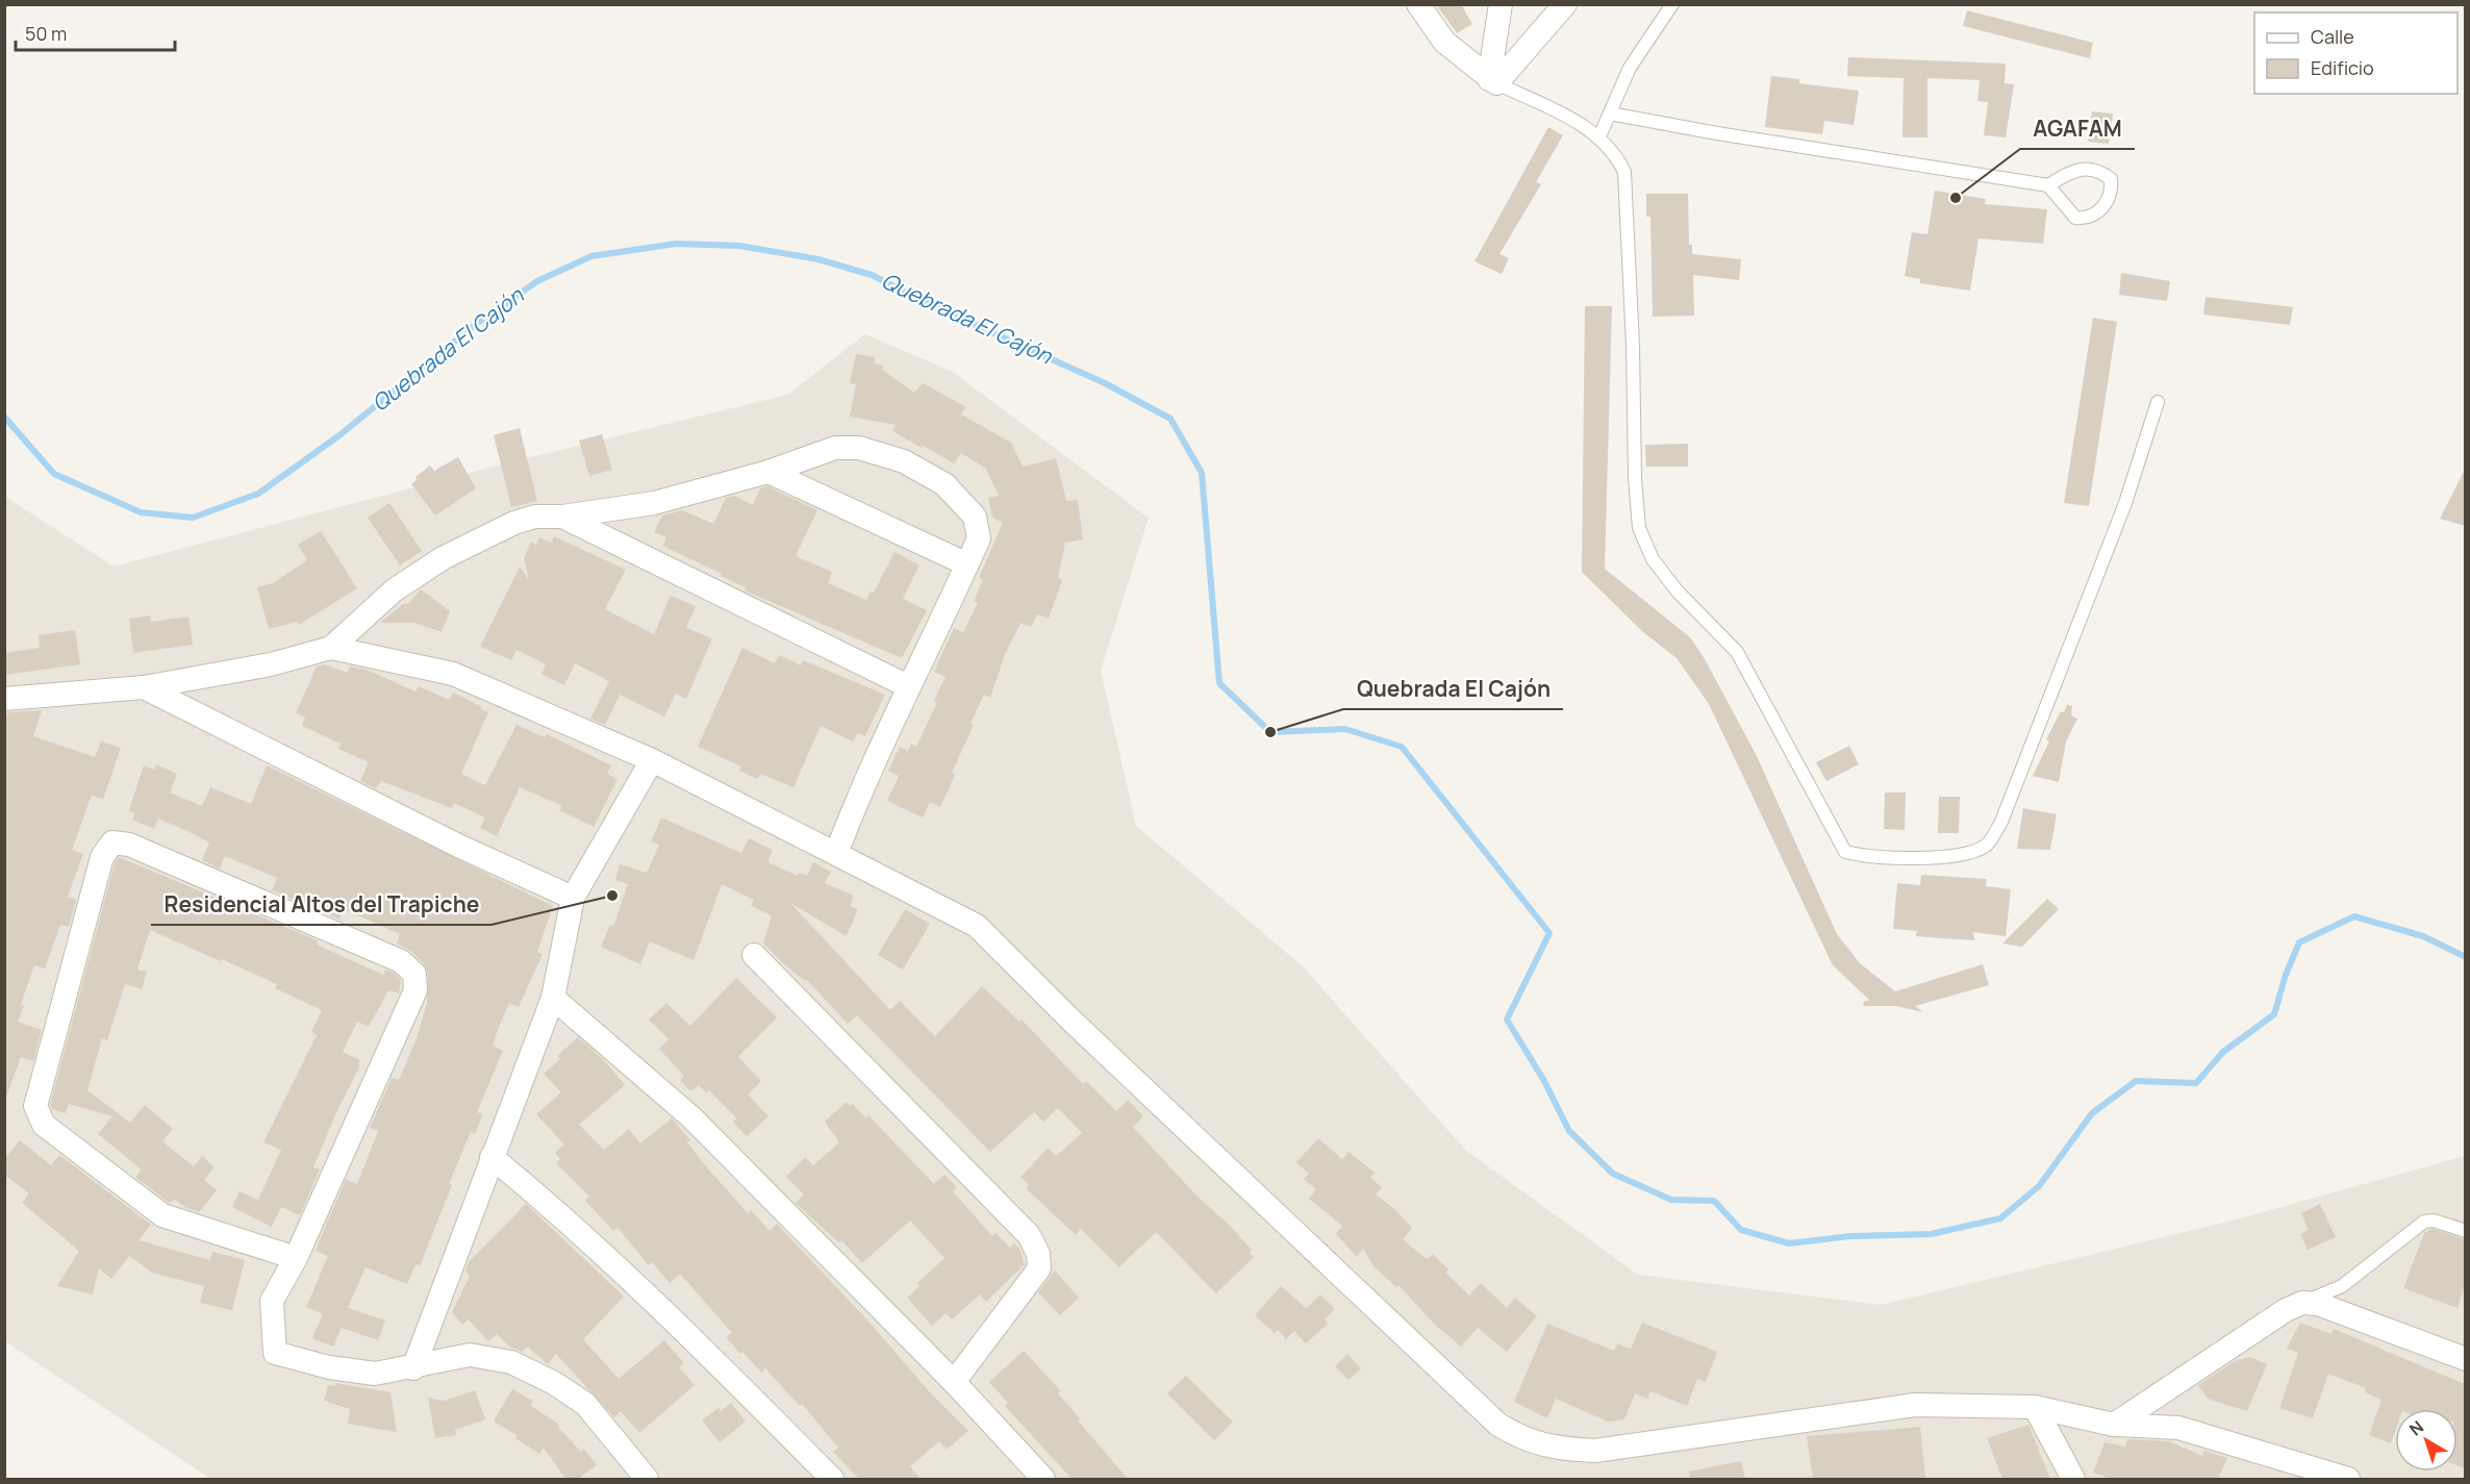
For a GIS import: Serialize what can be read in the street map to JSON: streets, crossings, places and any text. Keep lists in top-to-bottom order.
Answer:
{
  "water": ["Quebrada El Cajón"],
  "places": ["AGAFAM", "Quebrada El Cajón", "Residencial Altos del Trapiche"],
  "legend": ["Calle", "Edificio"],
  "scale_bar": "50 m",
  "north": "top left"
}
